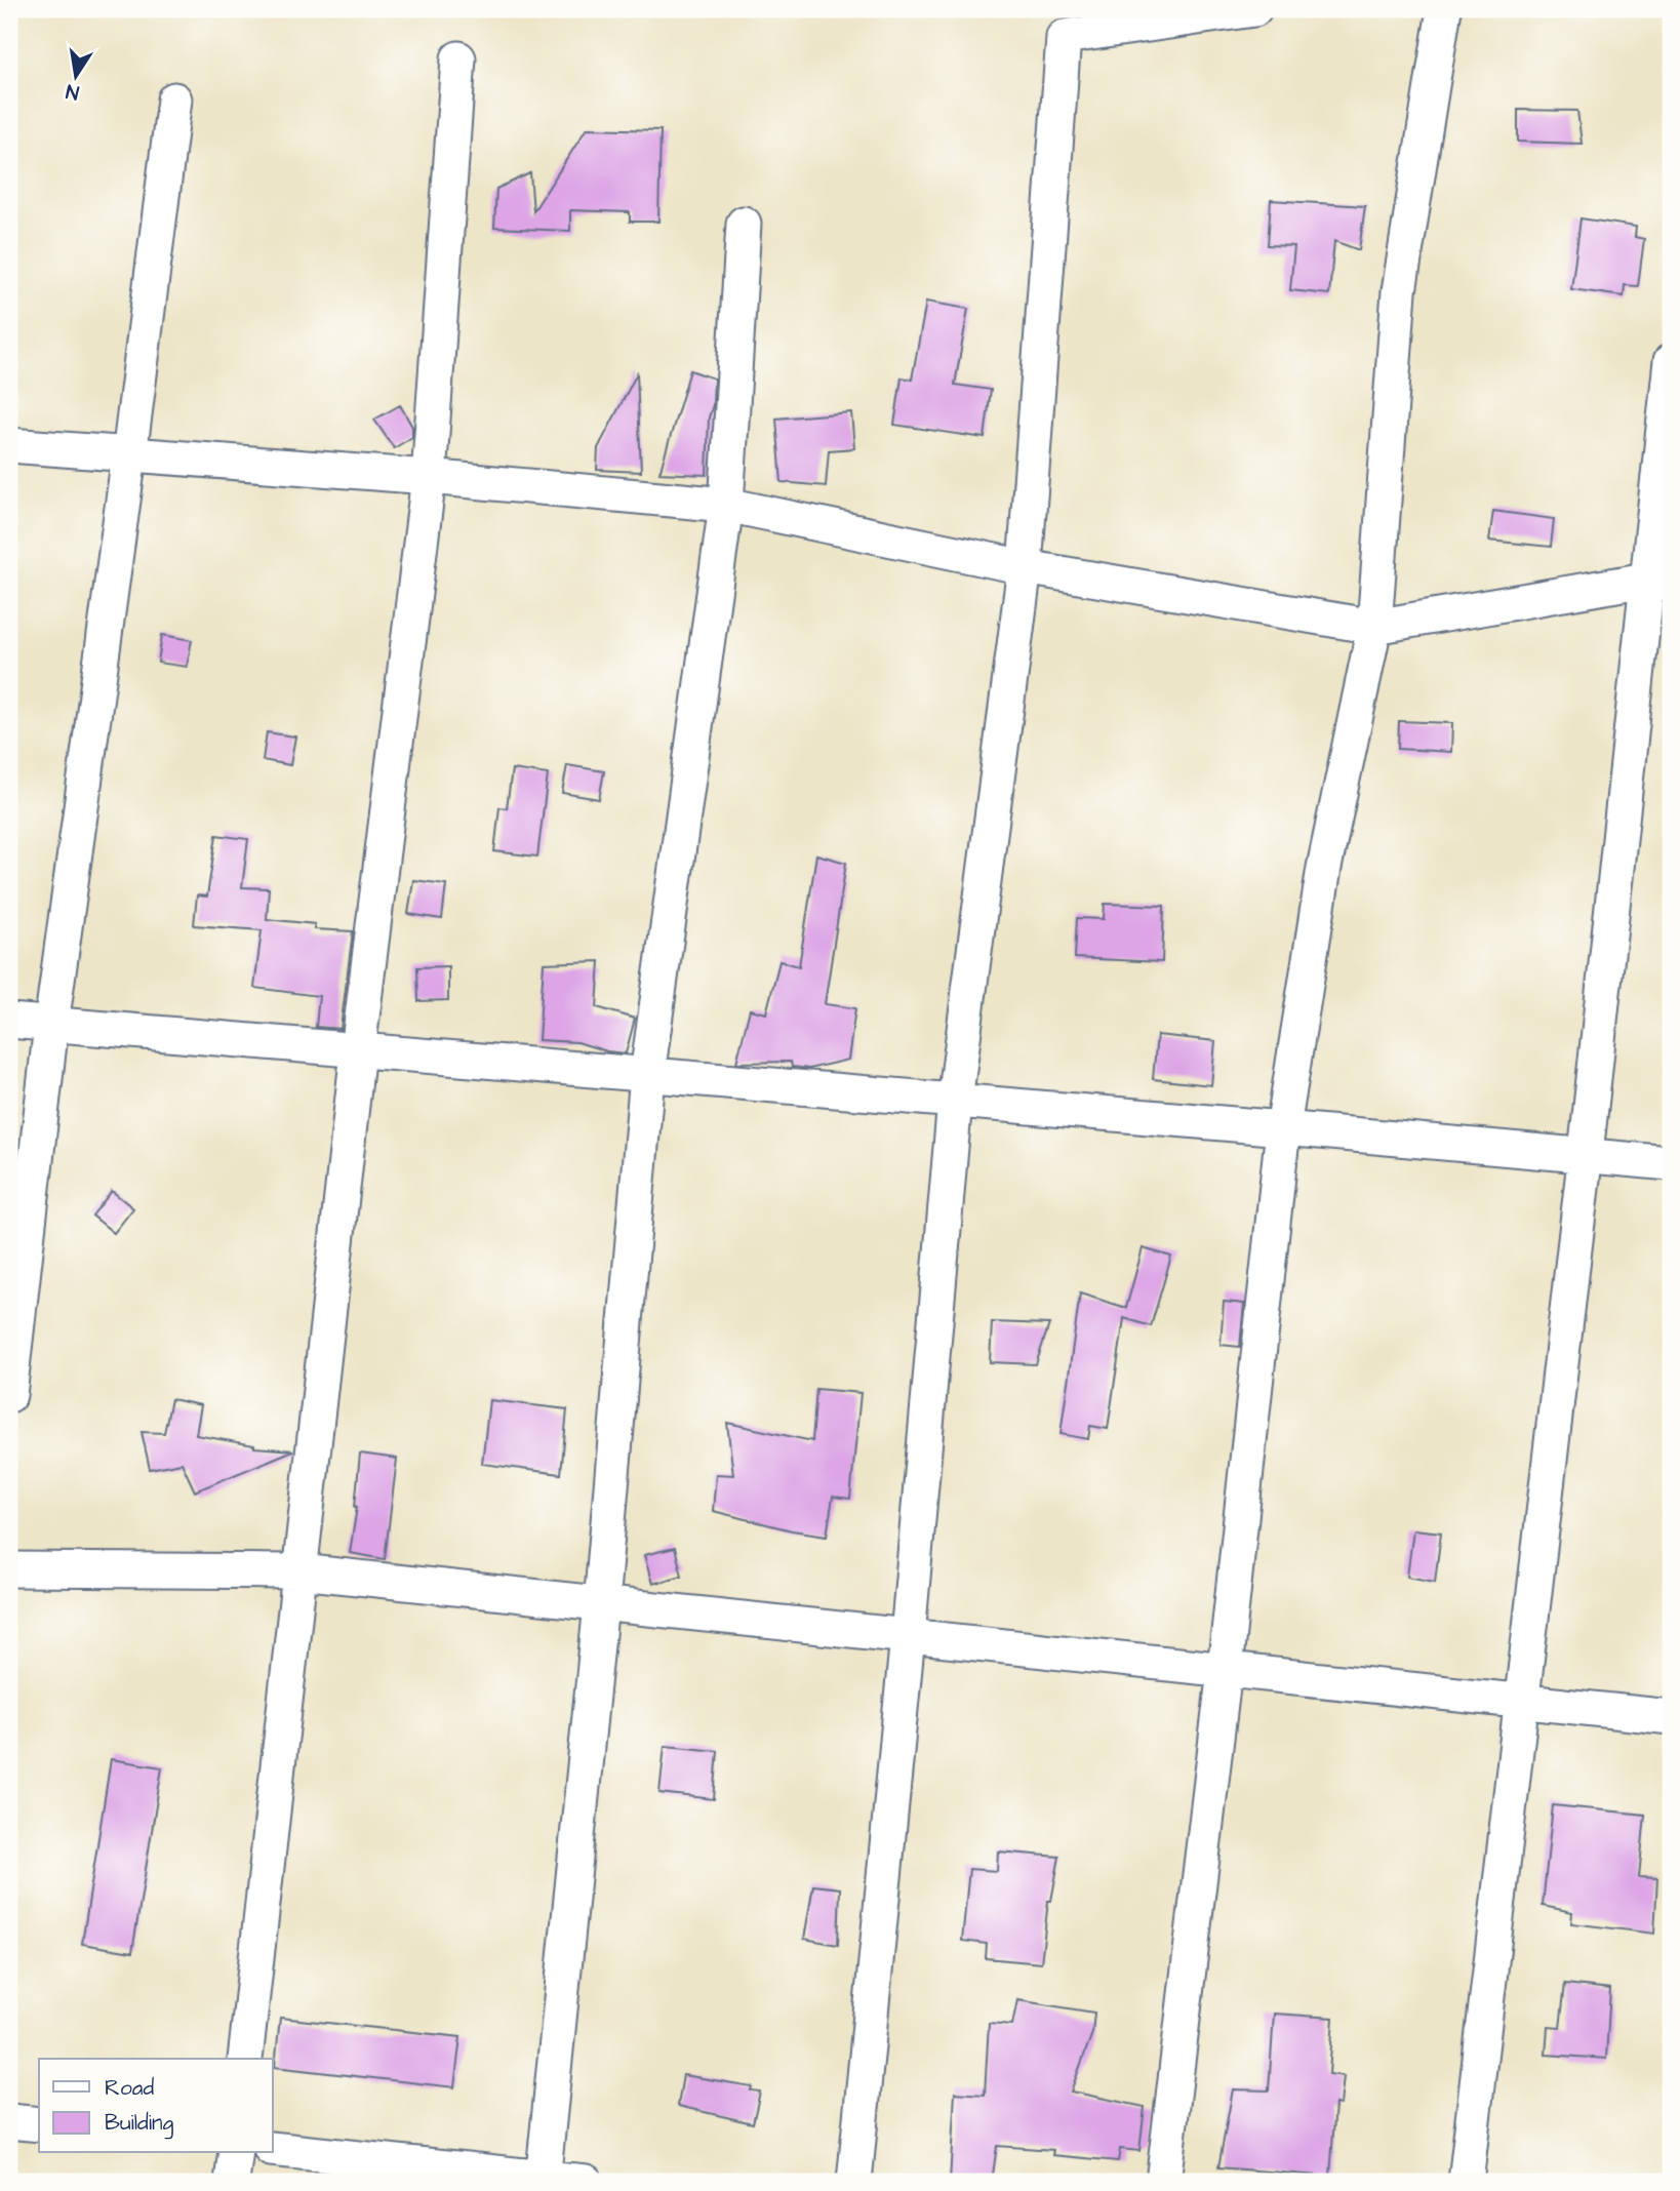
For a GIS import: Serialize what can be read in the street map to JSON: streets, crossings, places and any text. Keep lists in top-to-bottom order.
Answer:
{
  "legend": ["Road", "Building"],
  "north": "bottom"
}
